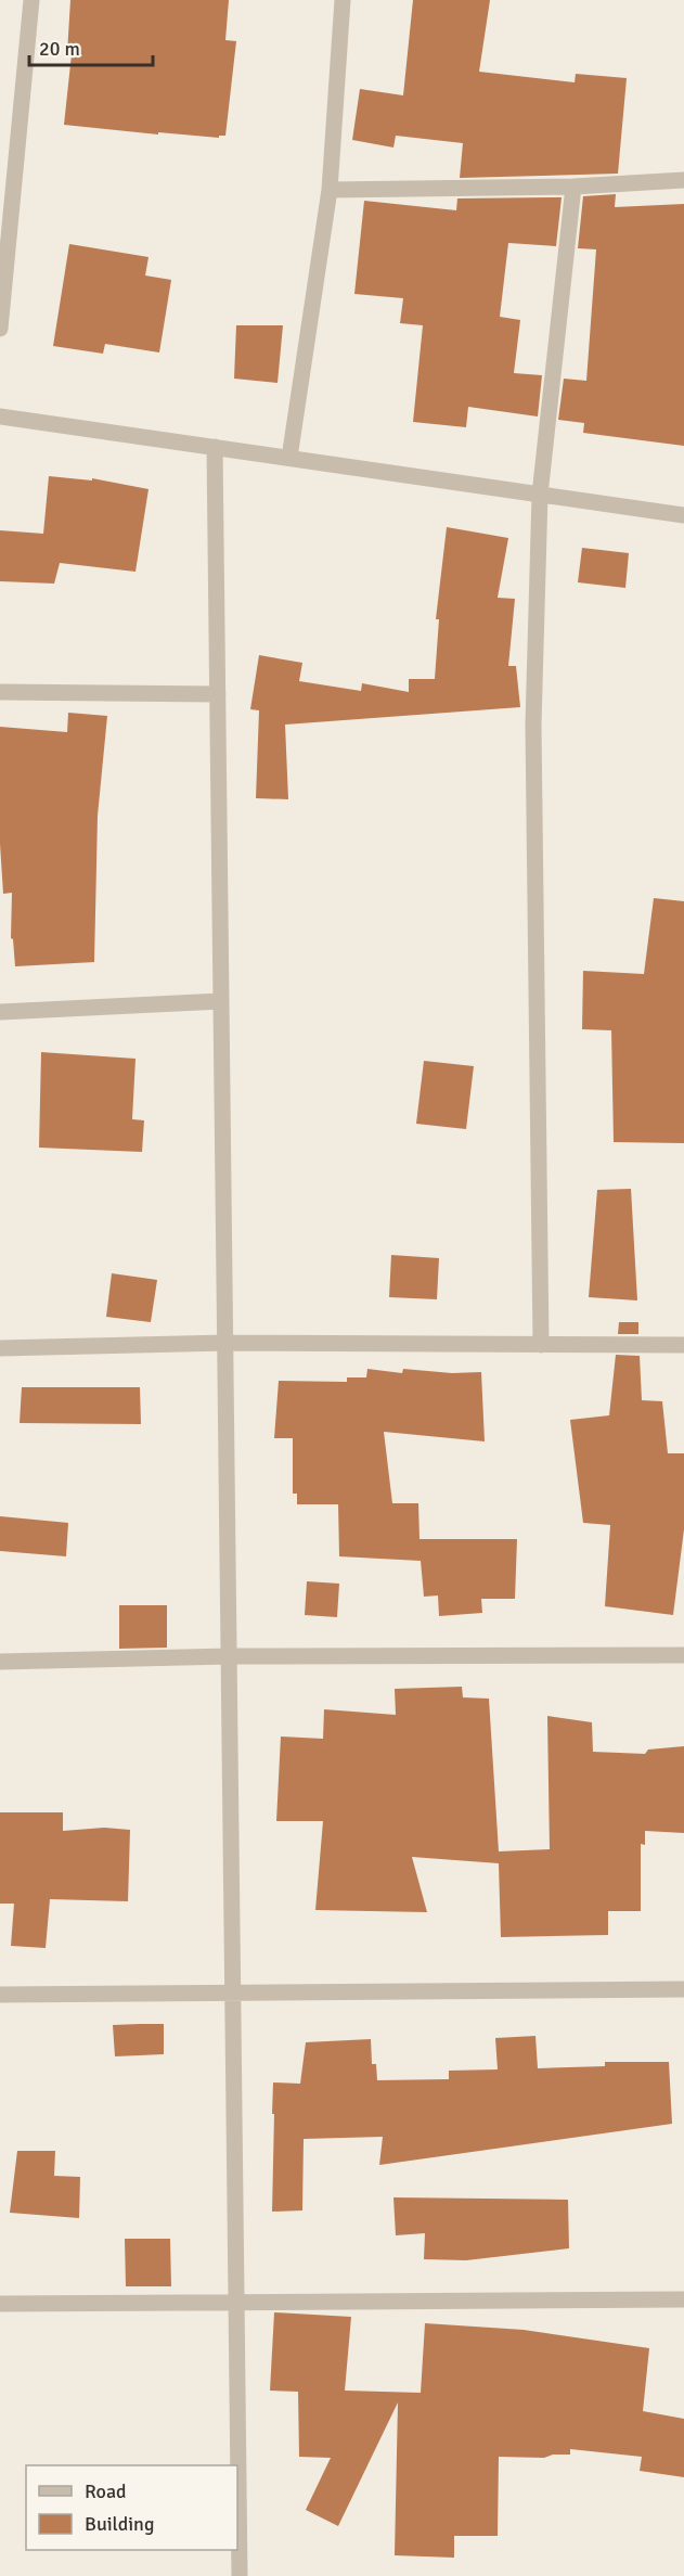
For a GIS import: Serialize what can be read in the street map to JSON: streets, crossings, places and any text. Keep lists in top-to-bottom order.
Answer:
{
  "legend": ["Road", "Building"],
  "scale_bar": "20 m"
}
